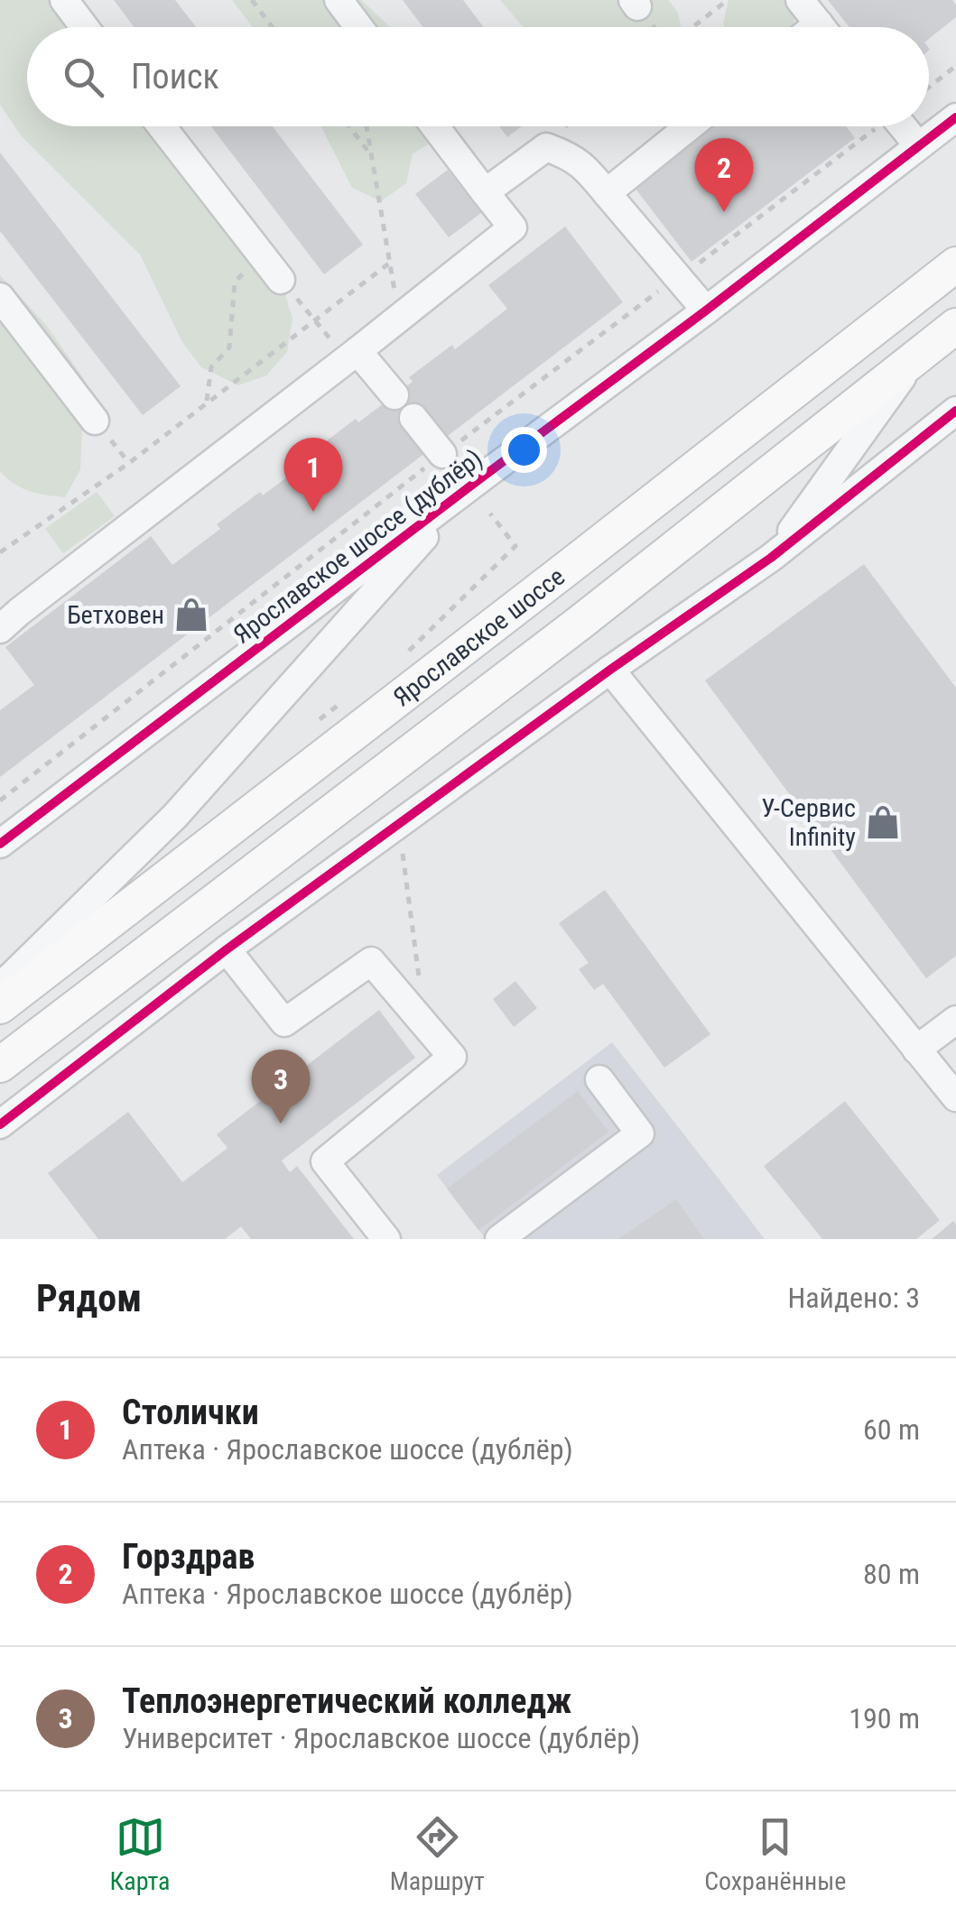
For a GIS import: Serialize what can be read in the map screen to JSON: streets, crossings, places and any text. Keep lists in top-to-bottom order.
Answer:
{
  "streets": {
    "main road": ["Ярославское шоссе"],
    "street": ["Ярославское шоссе (дублёр)"]
  },
  "places": {
    "shop": ["Бетховен", "У-Сервис Infinity"]
  },
  "page": {
    "search": "Поиск",
    "pins": ["2", "1", "3"],
    "heading": ["Рядом", "Найдено: 3"],
    "list": [
      {
        "mark": "1",
        "name": "Столички",
        "note": "Аптека · Ярославское шоссе (дублёр)",
        "value": "60 m"
      },
      {
        "mark": "2",
        "name": "Горздрав",
        "note": "Аптека · Ярославское шоссе (дублёр)",
        "value": "80 m"
      },
      {
        "mark": "3",
        "name": "Теплоэнергетический колледж",
        "note": "Университет · Ярославское шоссе (дублёр)",
        "value": "190 m"
      }
    ],
    "nav": ["Карта", "Маршрут", "Сохранённые"]
  }
}
